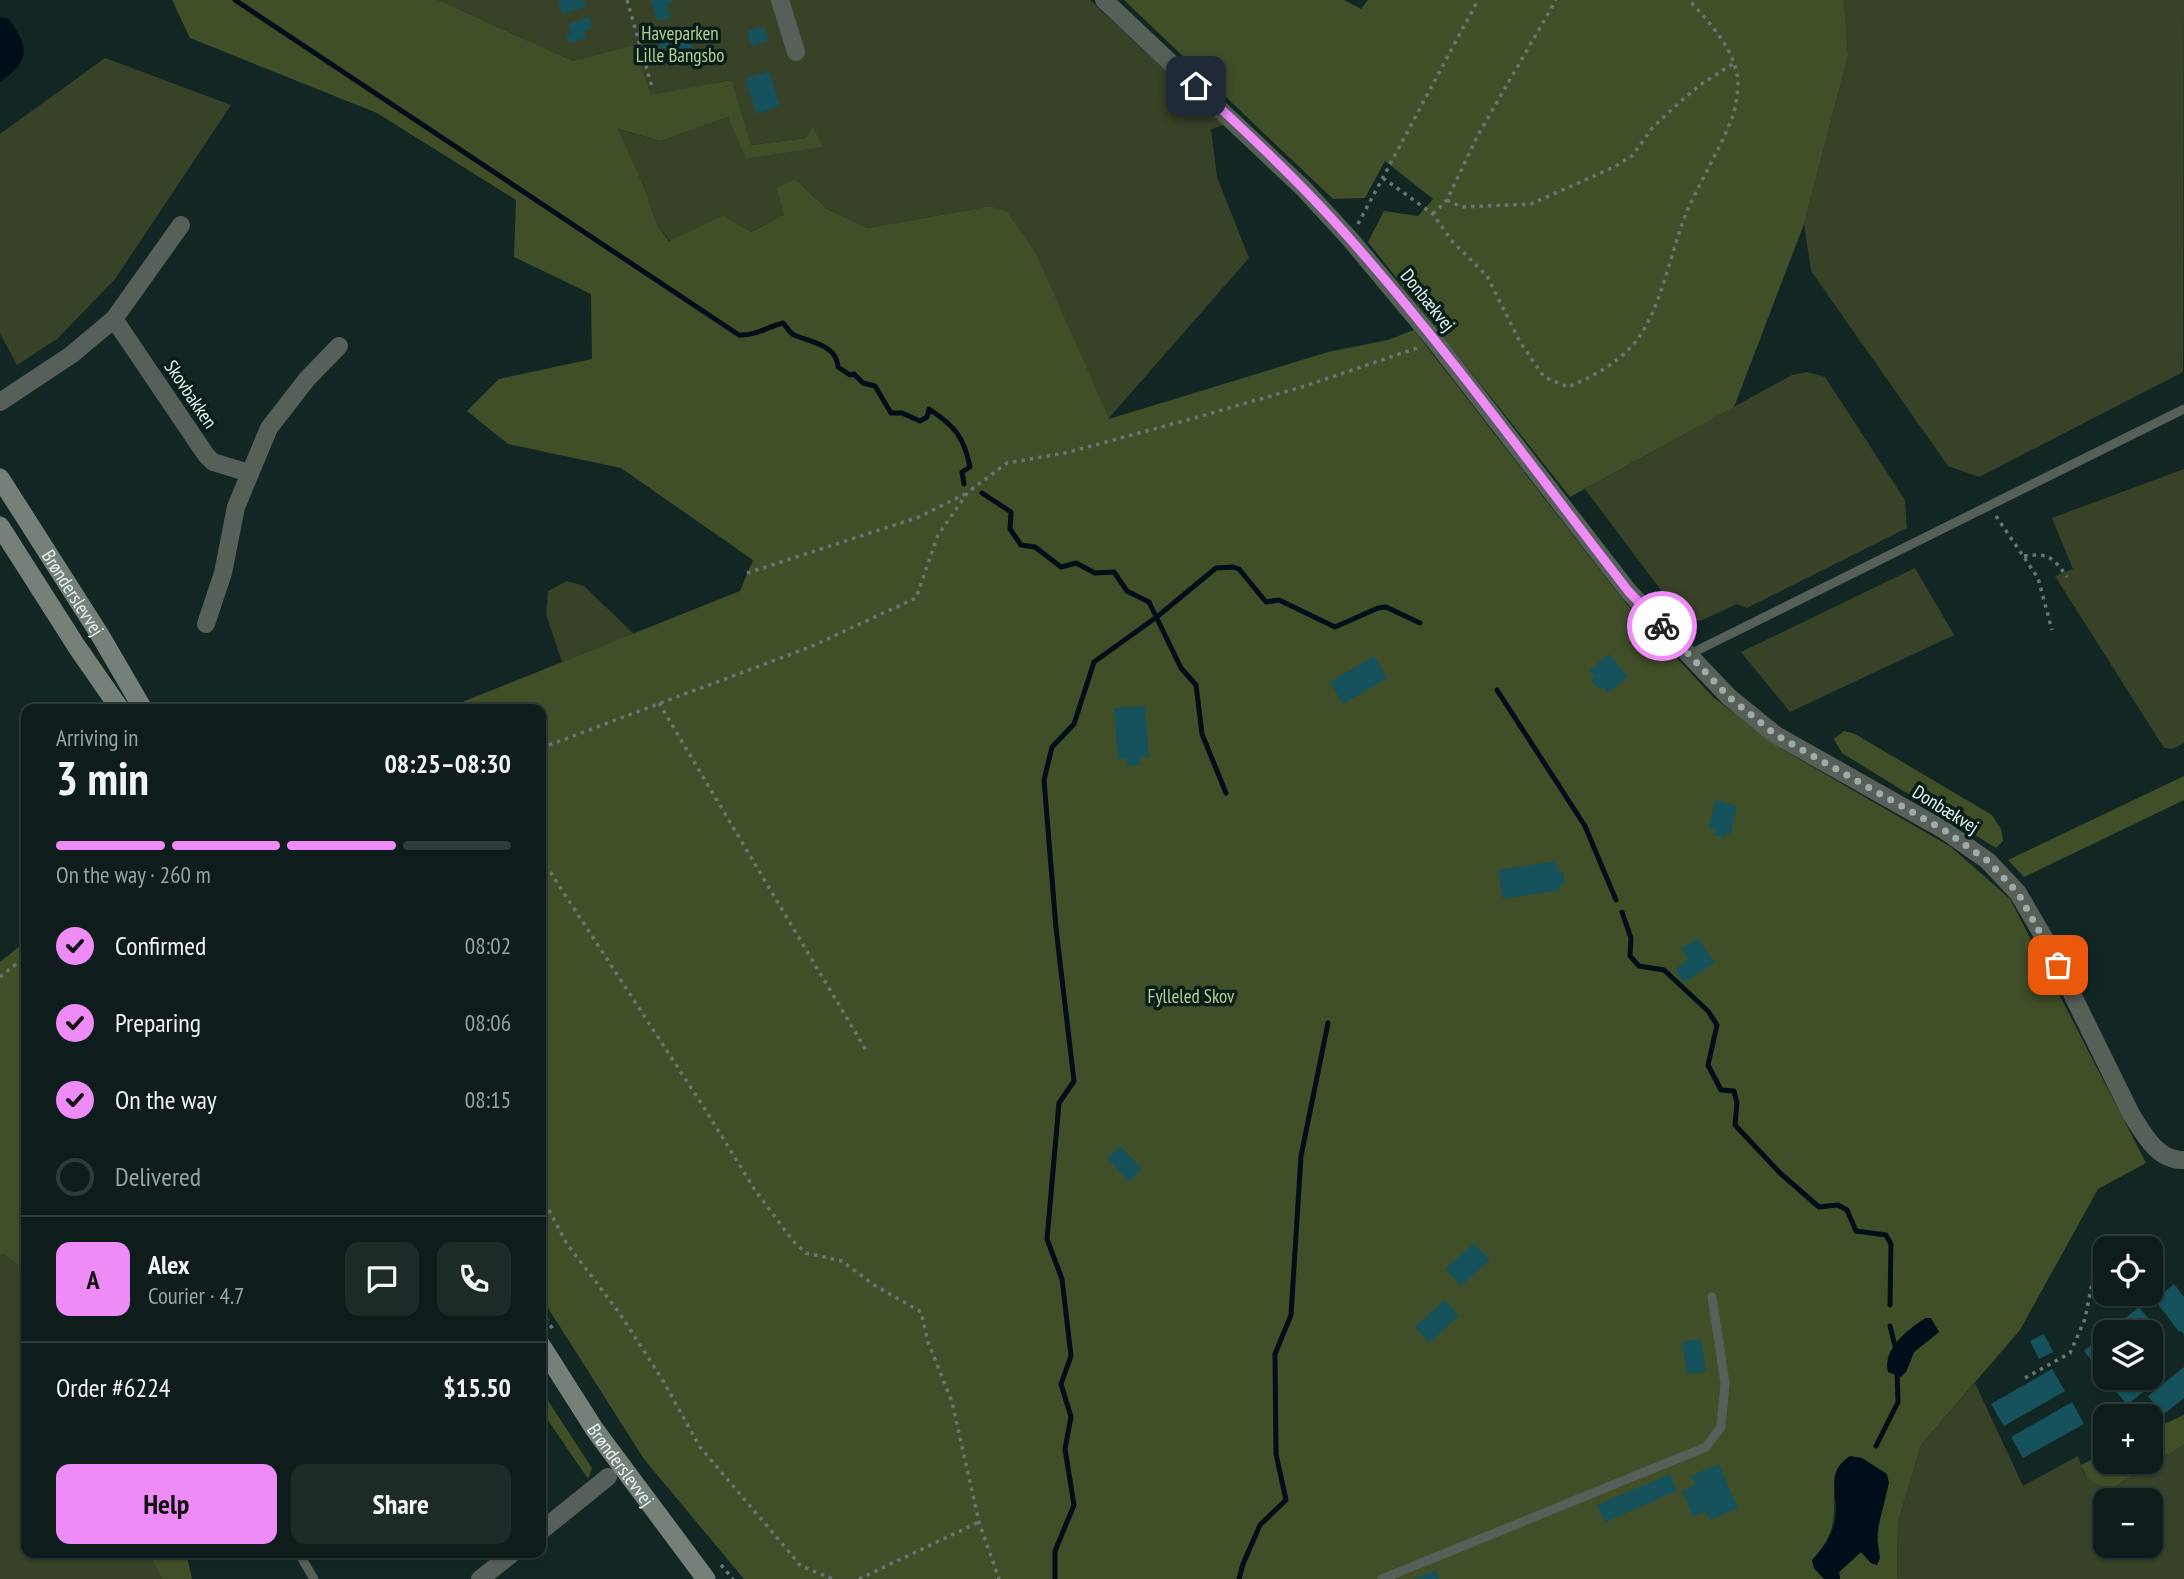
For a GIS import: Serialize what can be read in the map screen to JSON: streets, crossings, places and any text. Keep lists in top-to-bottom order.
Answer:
{
  "streets": {
    "main road": ["Brønderslevvej"],
    "street": ["Donbækvej", "Skovbakken"]
  },
  "parks": ["Haveparken Lille Bangsbo", "Fylleled Skov"],
  "page": {
    "heading": ["3 min", "Arriving in", "08:25–08:30"],
    "panel": [
      "Alex",
      "Courier · 4.7",
      "Order #6224",
      "$15.50"
    ],
    "bar": "On the way · 260 m",
    "list": [
      ["Confirmed", "08:02"],
      ["Preparing", "08:06"],
      ["On the way", "08:15"],
      "Delivered"
    ],
    "map_buttons": ["+", "−"],
    "round": "A",
    "buttons": ["Help", "Share"]
  }
}
